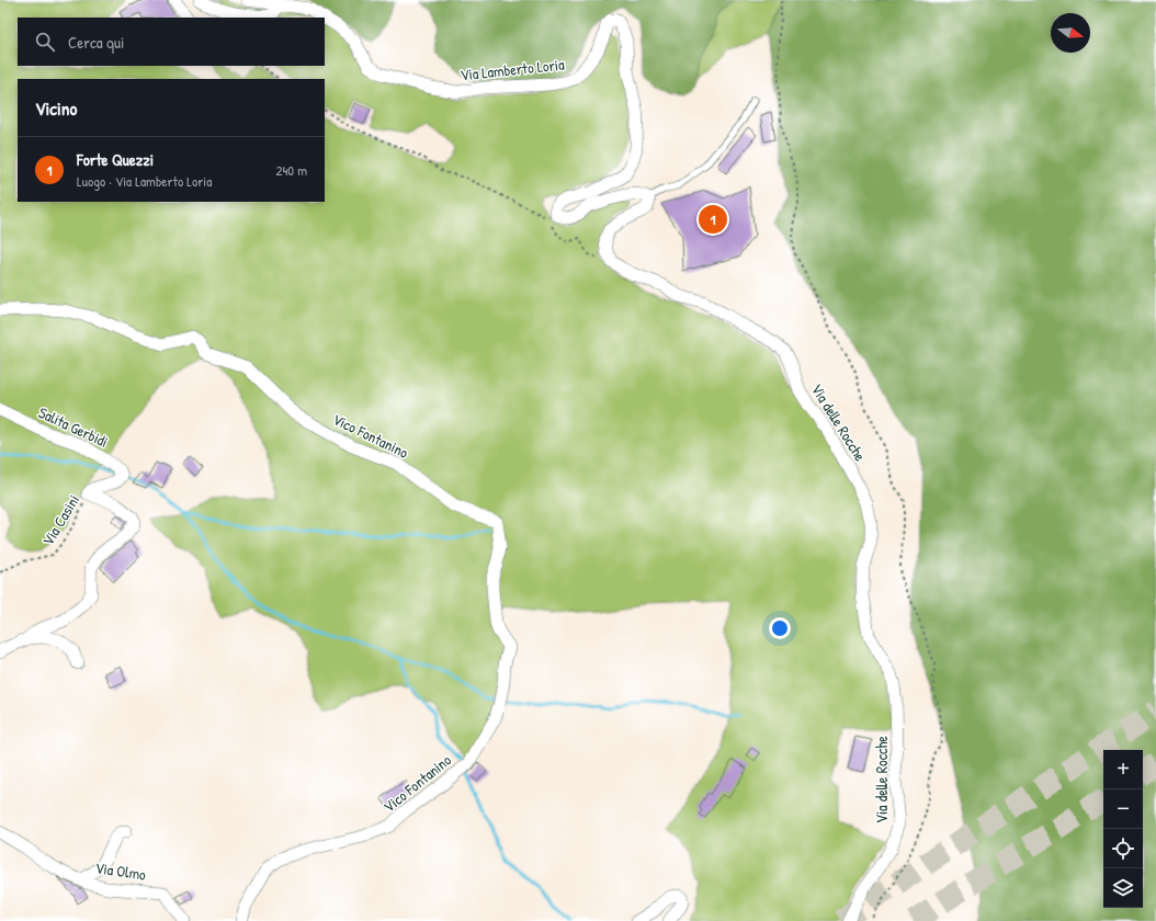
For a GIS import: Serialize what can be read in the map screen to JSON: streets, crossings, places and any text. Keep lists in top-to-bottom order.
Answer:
{
  "streets": {
    "street": [
      "Via Lamberto Loria",
      "Via delle Rocche",
      "Salita Gerbidi",
      "Vico Fontanino",
      "Via Olmo"
    ],
    "path": ["Via Casini"]
  },
  "crossings": [
    ["Via Lamberto Loria", "Via delle Rocche"],
    ["Salita Gerbidi", "Via Casini"]
  ],
  "north": "right",
  "page": {
    "search": "Cerca qui",
    "heading": "Vicino",
    "list": [
      {
        "mark": "1",
        "name": "Forte Quezzi",
        "note": "Luogo · Via Lamberto Loria",
        "value": "240 m"
      }
    ],
    "pins": "1",
    "map_buttons": ["+", "−"]
  }
}
